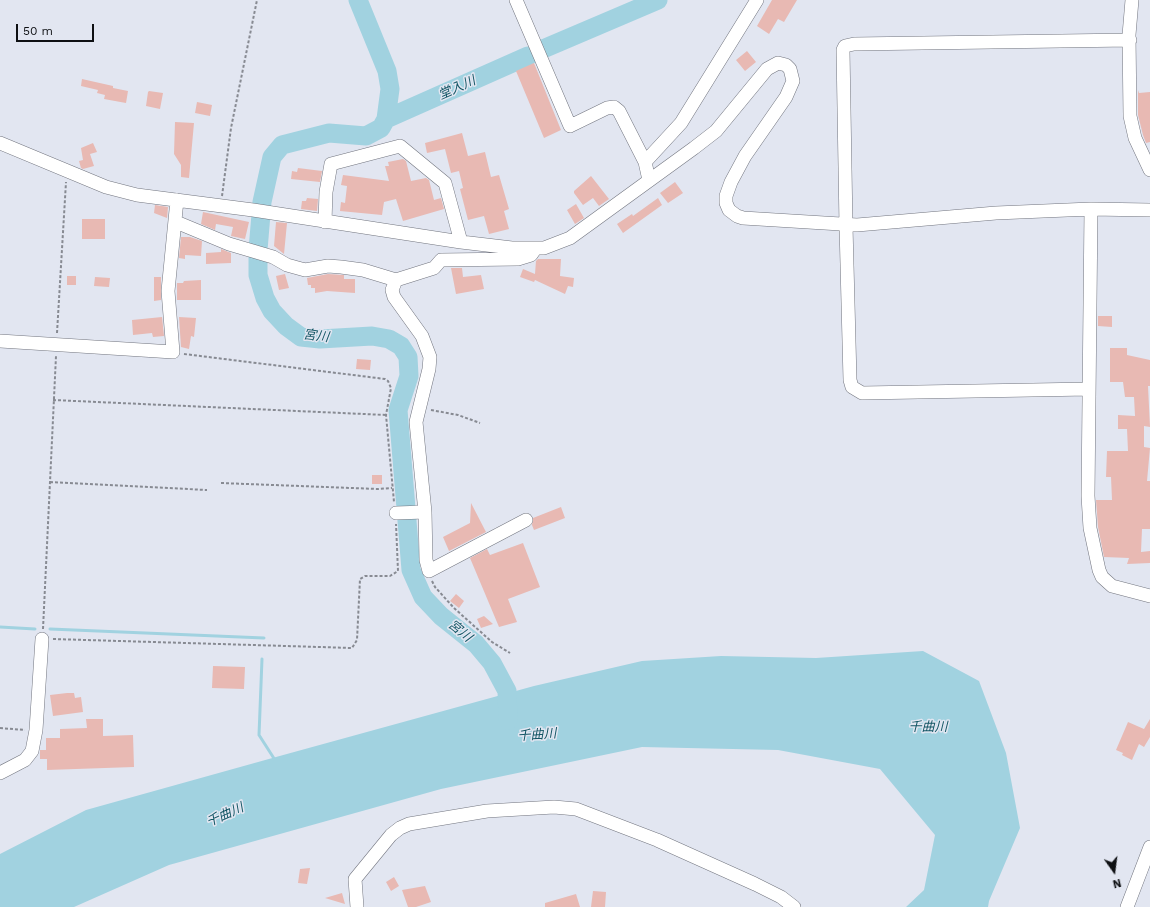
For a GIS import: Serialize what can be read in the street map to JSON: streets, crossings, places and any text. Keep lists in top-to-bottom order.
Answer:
{
  "water": ["堂入川", "宮川", "千曲川"],
  "scale_bar": "50 m",
  "north": "bottom"
}
